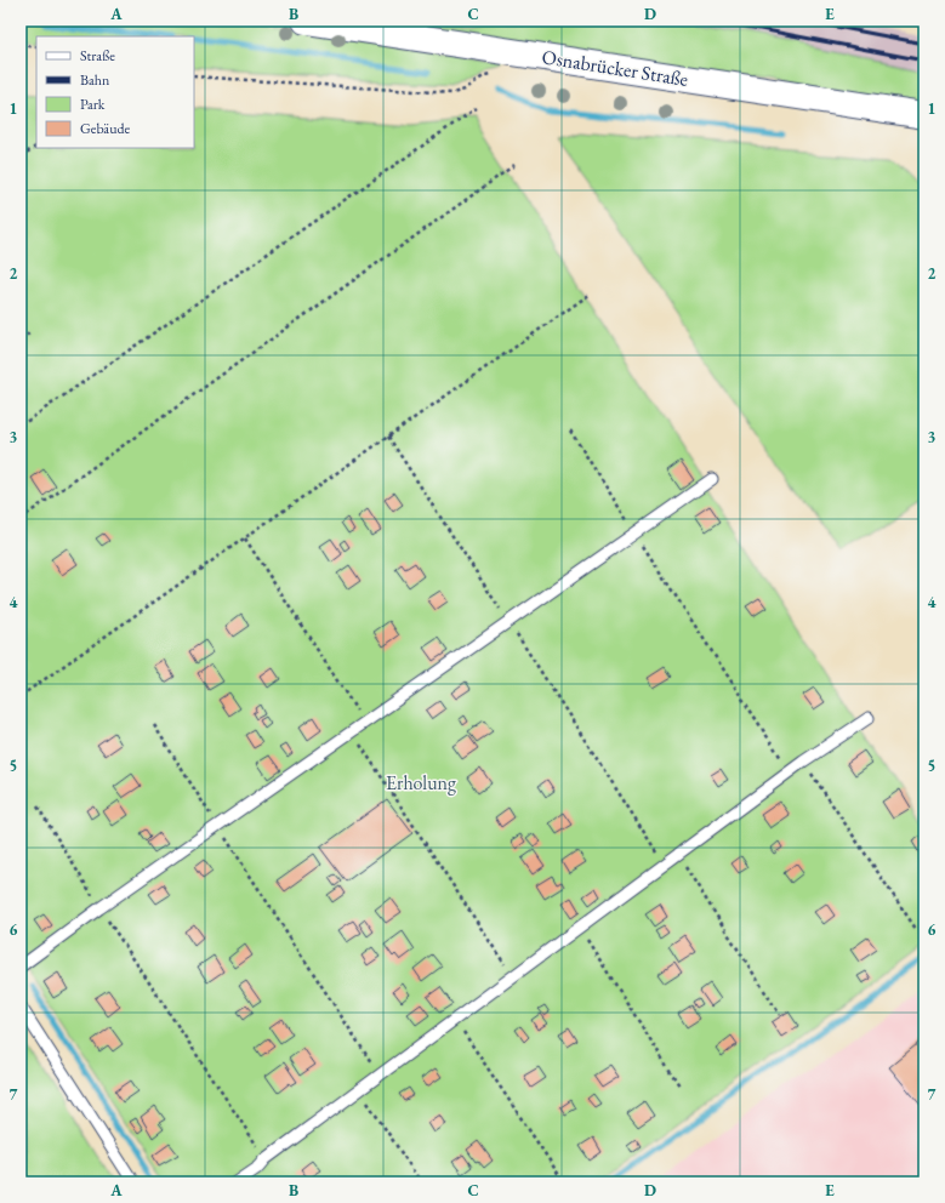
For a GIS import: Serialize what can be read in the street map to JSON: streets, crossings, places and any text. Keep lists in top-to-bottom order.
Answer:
{
  "streets": {
    "main road": ["Osnabrücker Straße"]
  },
  "parks": ["Erholung"],
  "legend": [
    "Straße",
    "Bahn",
    "Park",
    "Gebäude"
  ],
  "grid": {
    "columns": [
      "A",
      "B",
      "C",
      "D",
      "E"
    ],
    "rows": [
      "1",
      "2",
      "3",
      "4",
      "5",
      "6",
      "7"
    ]
  }
}
